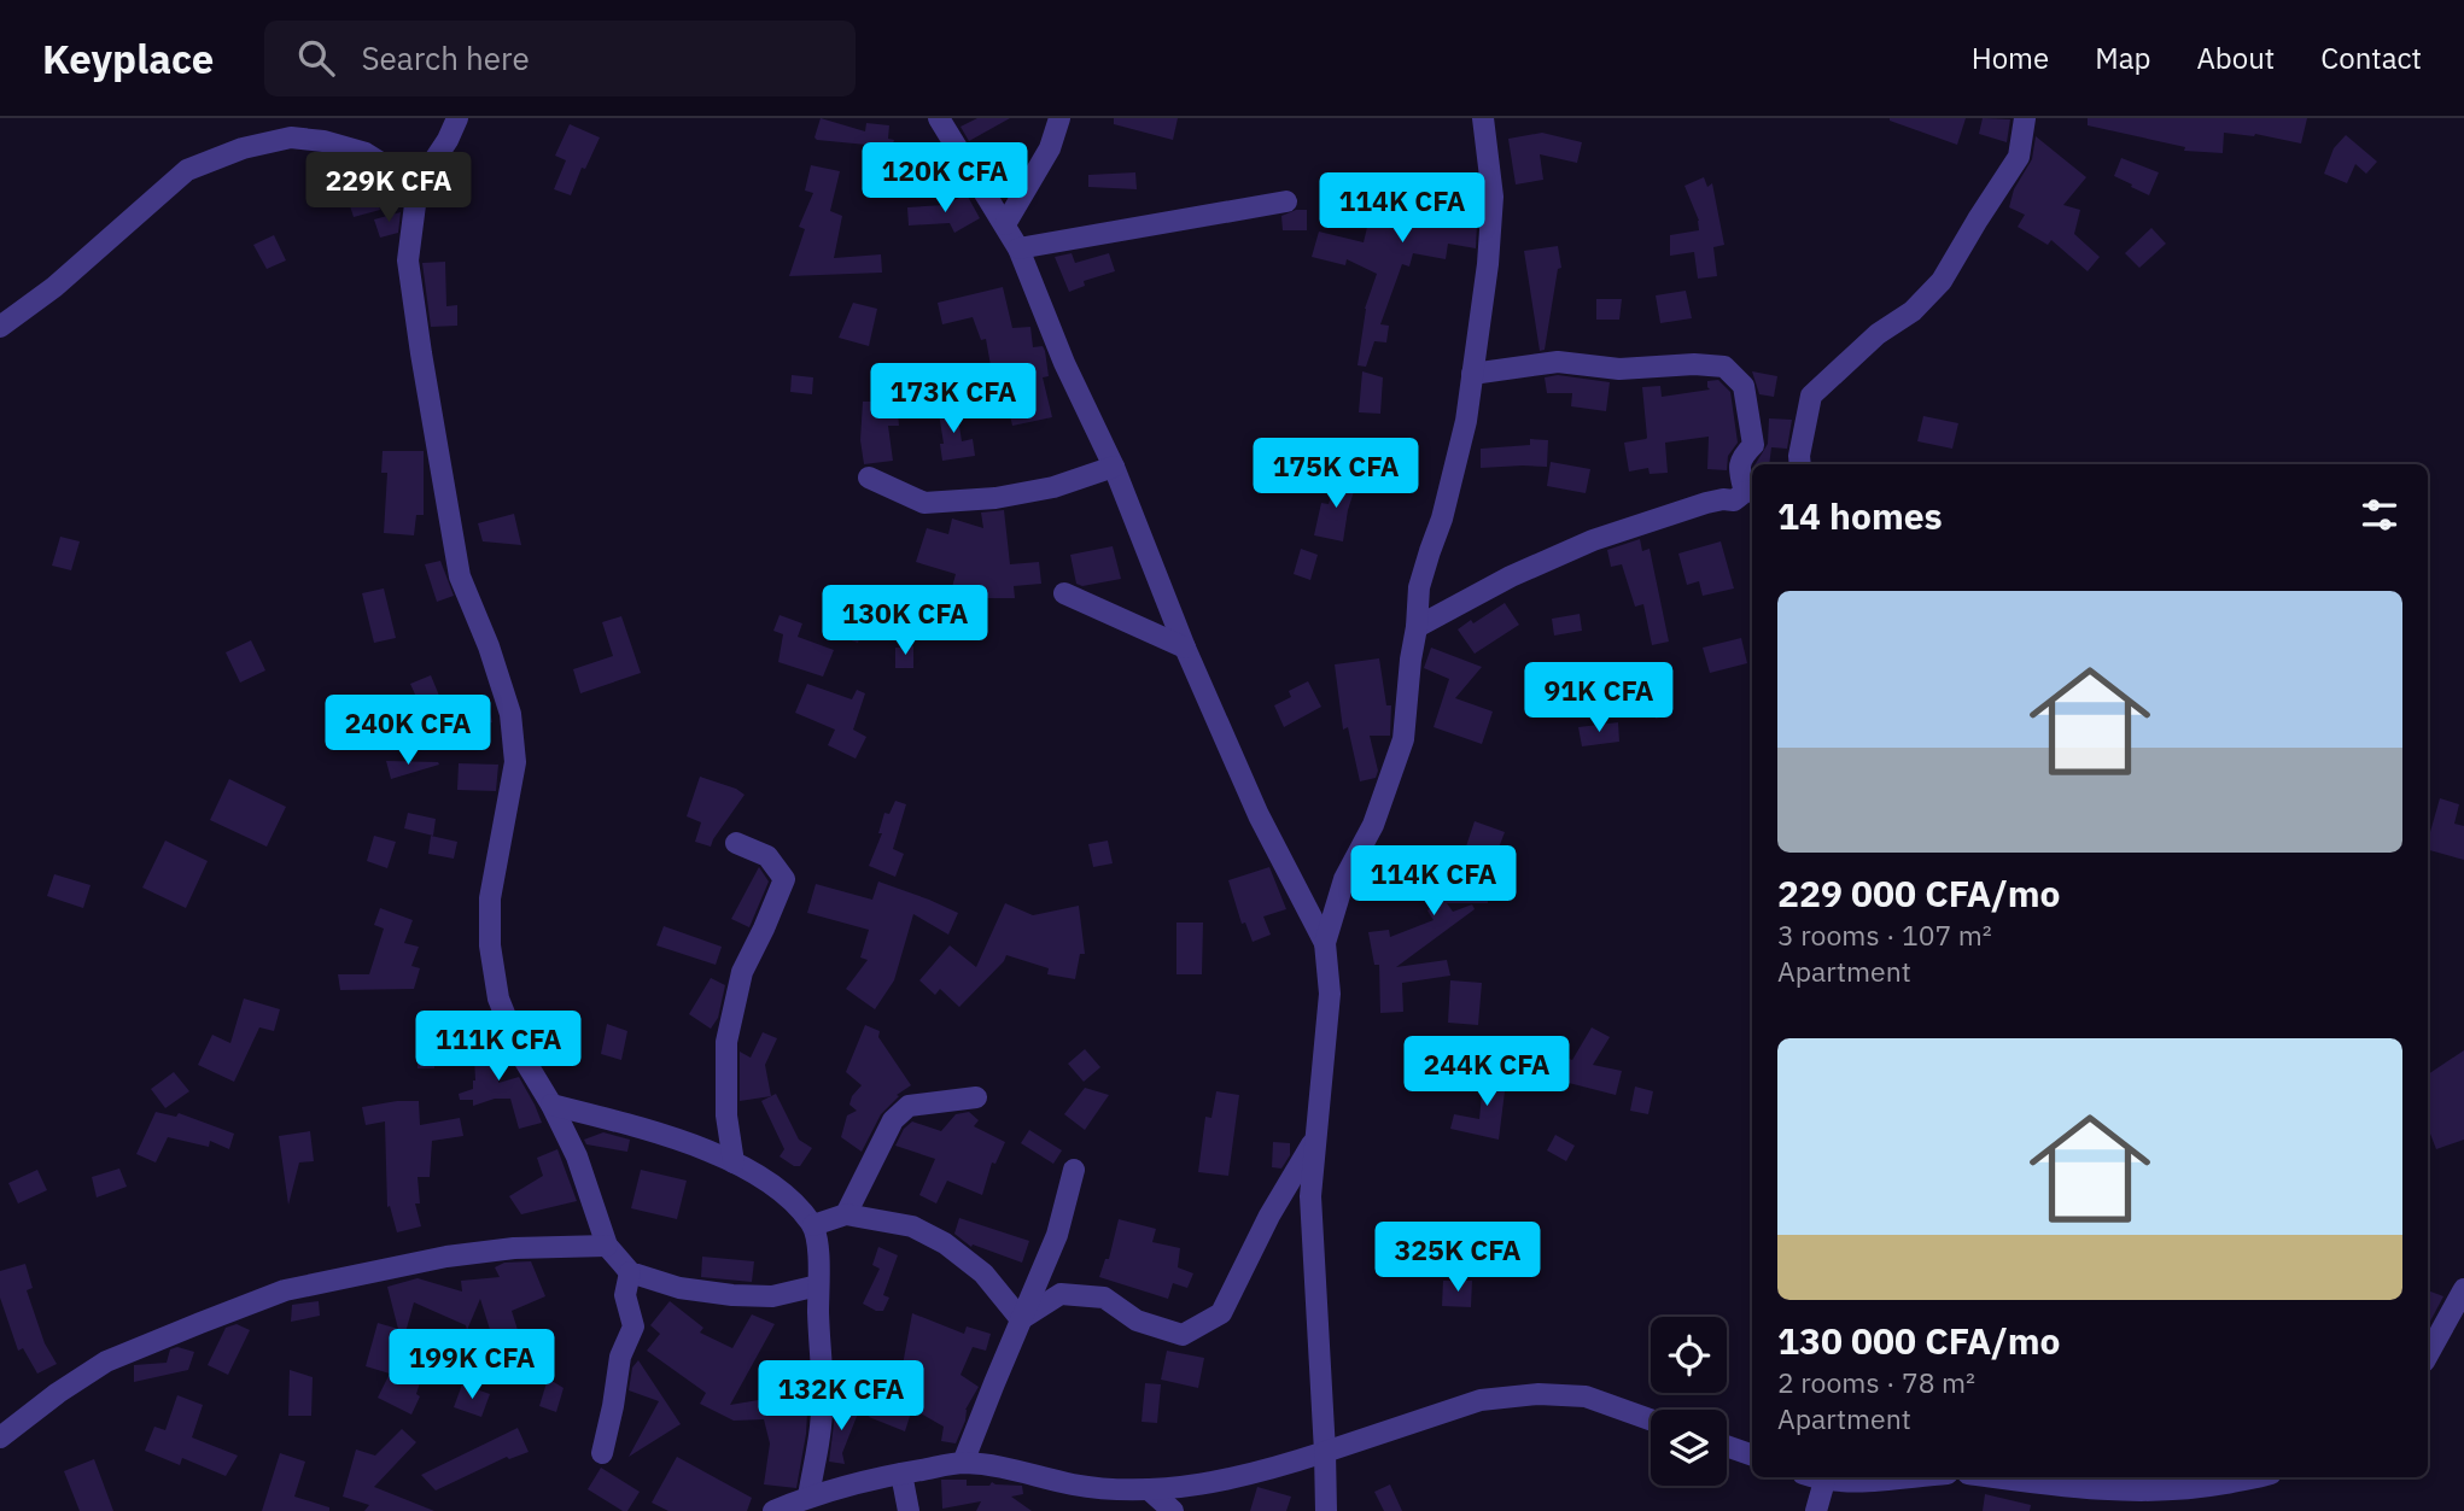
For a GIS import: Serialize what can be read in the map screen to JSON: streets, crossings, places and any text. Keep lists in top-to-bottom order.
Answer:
{
  "page": {
    "header": "Keyplace",
    "search": "Search here",
    "nav": [
      "Home",
      "Map",
      "About",
      "Contact"
    ],
    "price": [
      "120K CFA",
      "229K CFA",
      "114K CFA",
      "173K CFA",
      "175K CFA",
      "130K CFA",
      "91K CFA",
      "240K CFA",
      "114K CFA",
      "111K CFA",
      "244K CFA",
      "325K CFA",
      "199K CFA",
      "132K CFA"
    ],
    "heading": "14 homes",
    "list": [
      {
        "name": "229 000 CFA/mo",
        "note": "3 rooms · 107 m² · Apartment"
      },
      {
        "name": "130 000 CFA/mo",
        "note": "2 rooms · 78 m² · Apartment"
      }
    ]
  }
}
